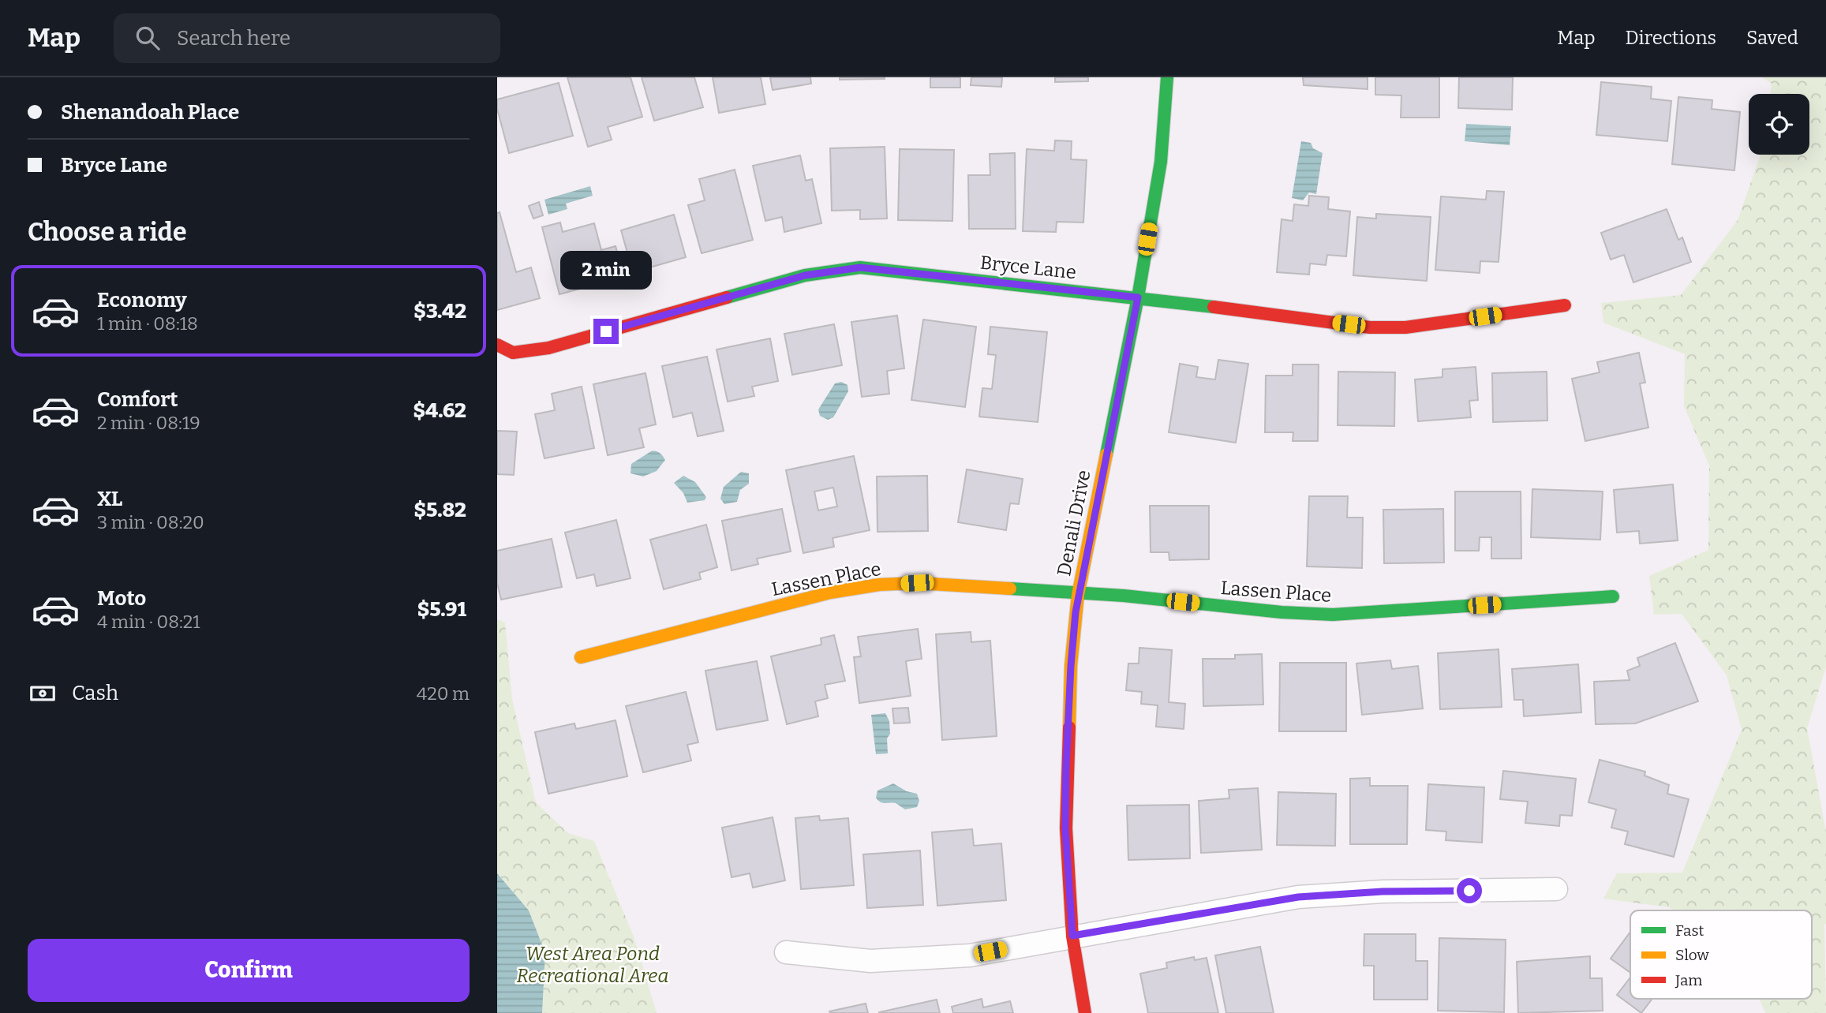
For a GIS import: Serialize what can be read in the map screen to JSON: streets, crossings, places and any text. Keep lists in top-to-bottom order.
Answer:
{
  "streets": {
    "street": ["Bryce Lane", "Denali Drive", "Lassen Place"]
  },
  "crossings": [
    ["Bryce Lane", "Denali Drive"],
    ["Denali Drive", "Lassen Place"]
  ],
  "parks": ["West Area Pond Recreational Area"],
  "legend": ["Fast", "Slow", "Jam"],
  "page": {
    "header": "Map",
    "search": "Search here",
    "nav": ["Map", "Directions", "Saved"],
    "banner": ["Shenandoah Place", "Bryce Lane"],
    "heading": "Choose a ride",
    "bubble": "2 min",
    "list": [
      {
        "name": "Economy",
        "note": "1 min · 08:18",
        "value": "$3.42"
      },
      {
        "name": "Comfort",
        "note": "2 min · 08:19",
        "value": "$4.62"
      },
      {
        "name": "XL",
        "note": "3 min · 08:20",
        "value": "$5.82"
      },
      {
        "name": "Moto",
        "note": "4 min · 08:21",
        "value": "$5.91"
      }
    ],
    "pay": ["Cash", "420 m"],
    "buttons": "Confirm"
  }
}
